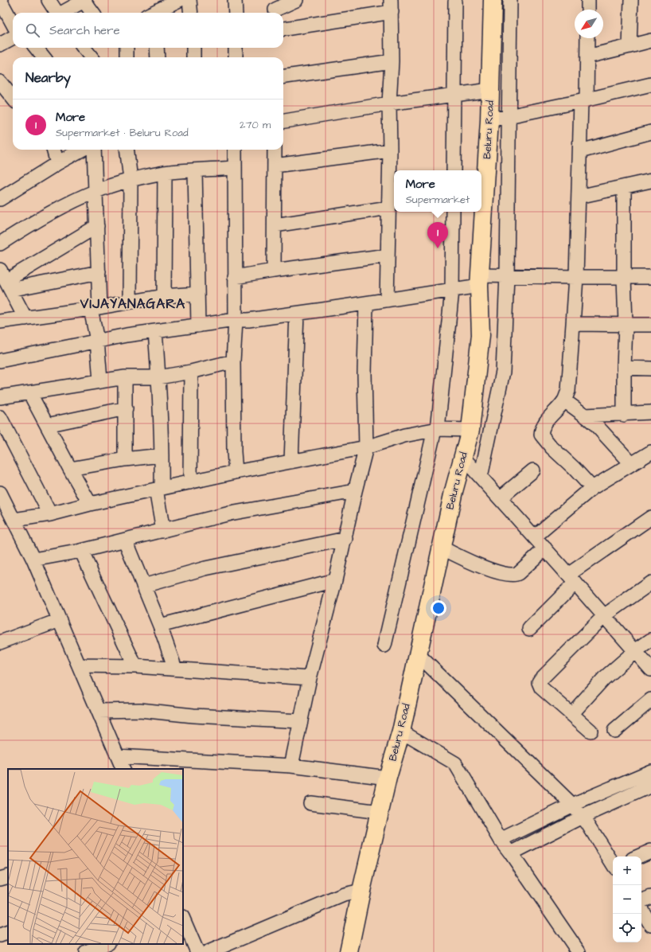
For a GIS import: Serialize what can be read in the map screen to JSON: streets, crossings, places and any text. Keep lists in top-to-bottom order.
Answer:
{
  "streets": {
    "highway": ["Beluru Road"]
  },
  "districts": ["VIJAYANAGARA"],
  "north": "bottom left",
  "page": {
    "search": "Search here",
    "heading": "Nearby",
    "list": [
      {
        "mark": "1",
        "name": "More",
        "note": "Supermarket · Beluru Road",
        "value": "270 m"
      }
    ],
    "popup": ["More", "Supermarket"],
    "pins": "1",
    "map_buttons": ["+", "−"]
  }
}
